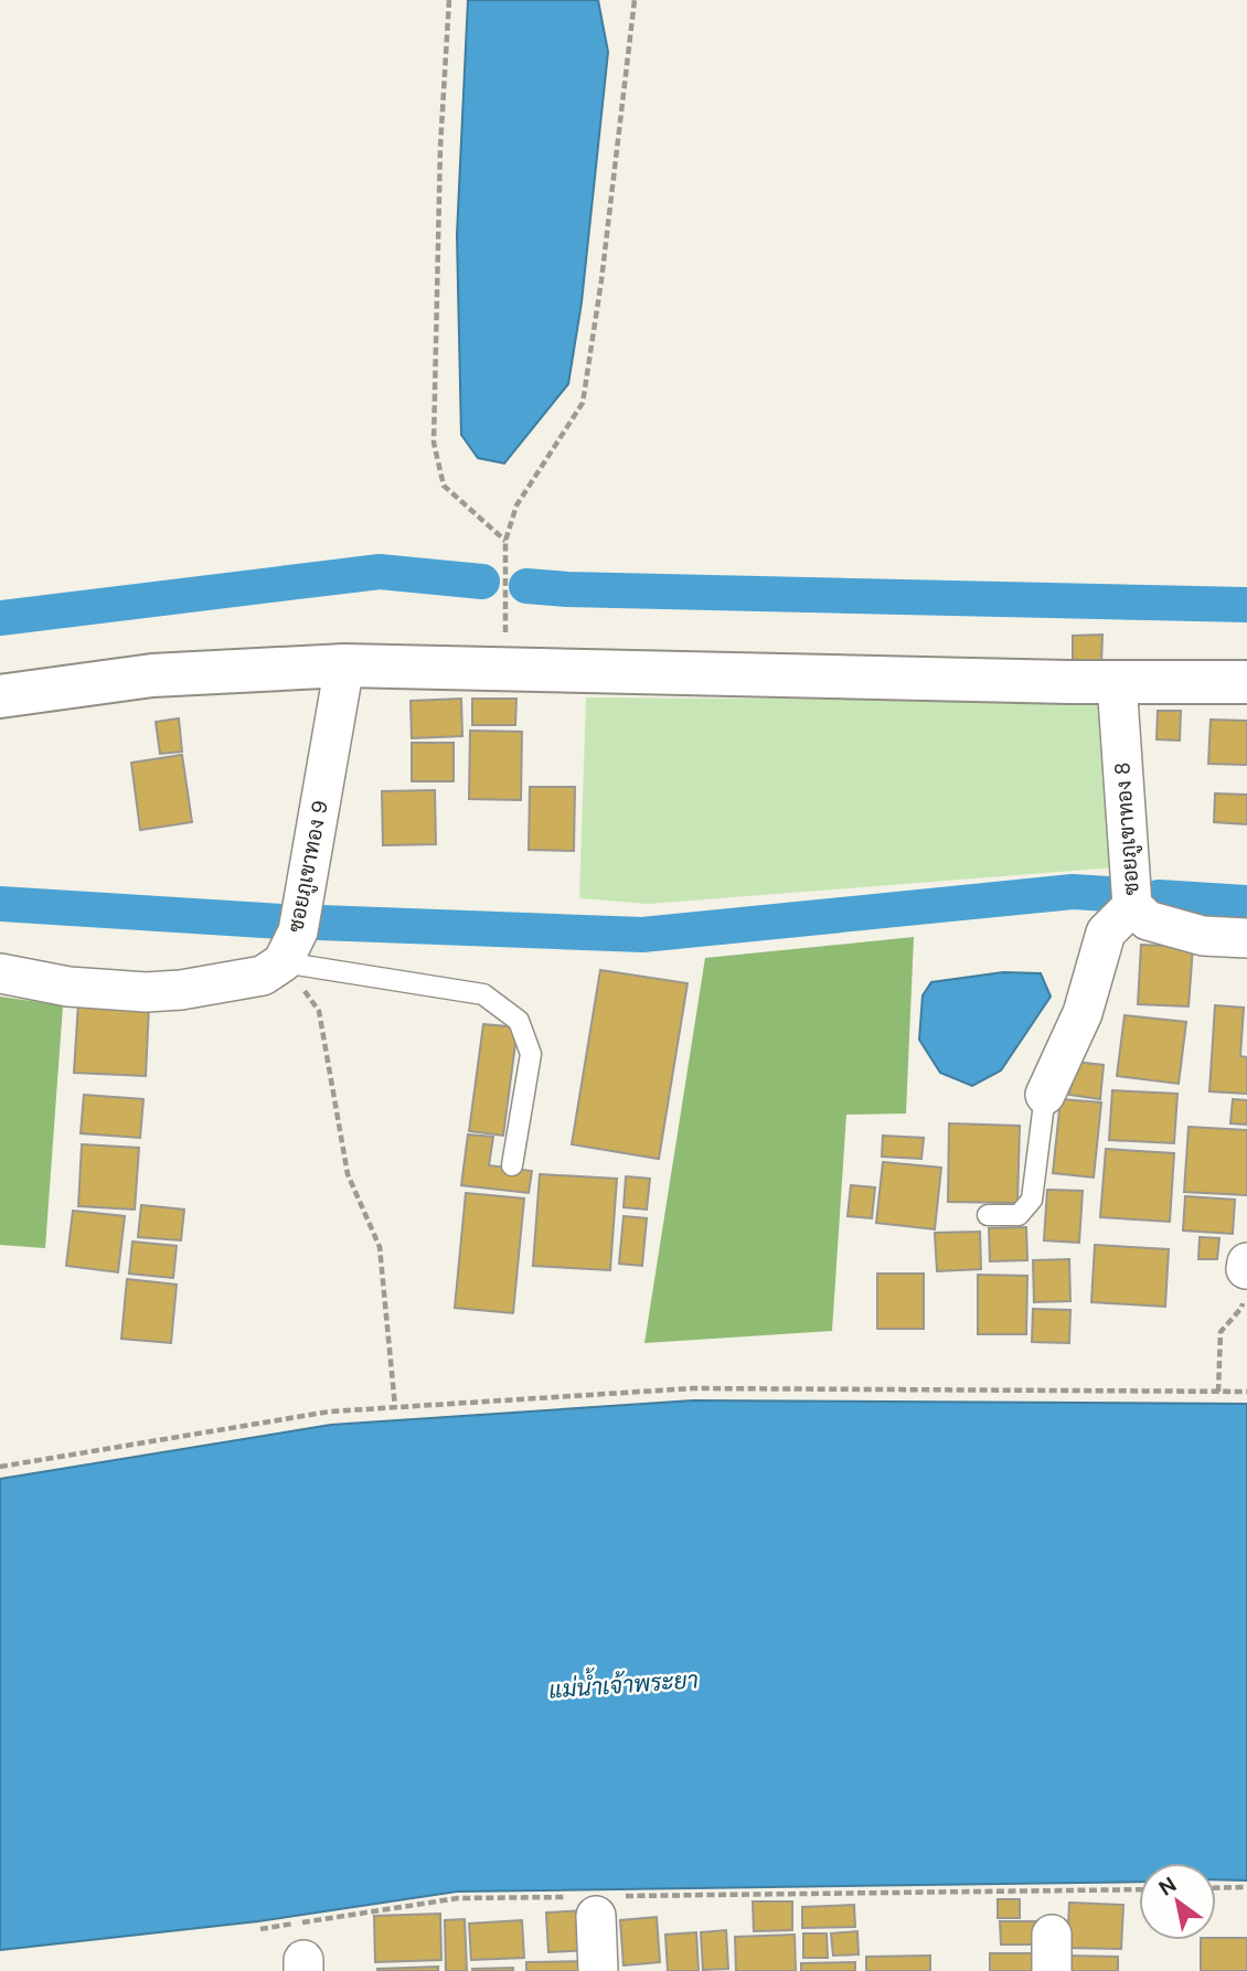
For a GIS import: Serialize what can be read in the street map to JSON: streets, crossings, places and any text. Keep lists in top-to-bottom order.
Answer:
{
  "streets": {
    "street": ["ซอยภูเขาทอง 8", "ซอยภูเขาทอง 9"]
  },
  "water": ["แม่น้ำเจ้าพระยา"],
  "north": "top left"
}
